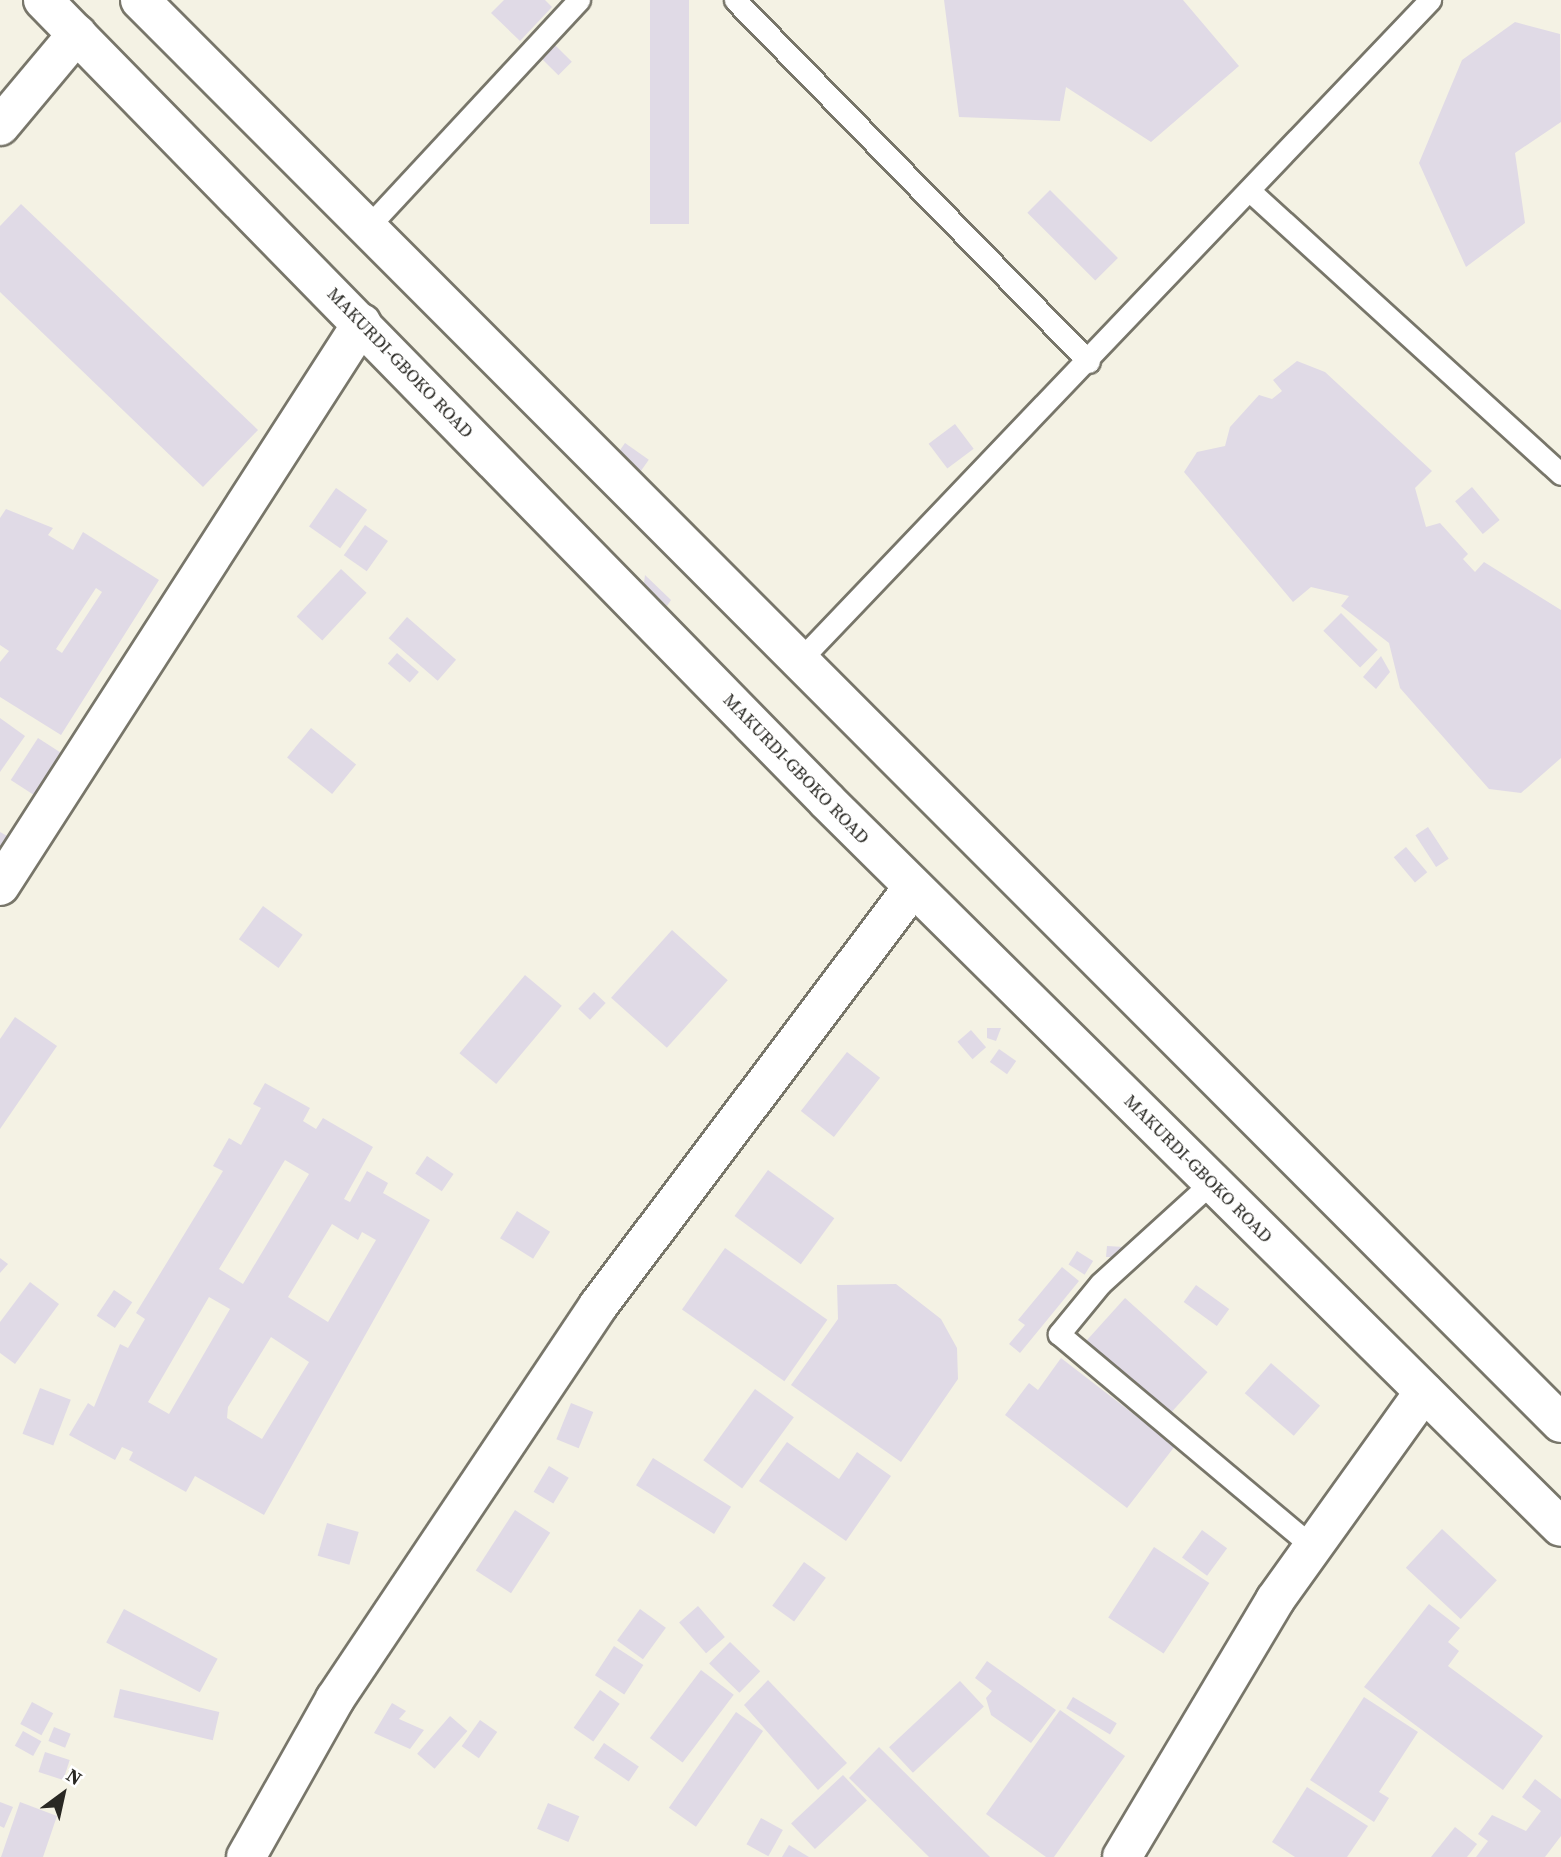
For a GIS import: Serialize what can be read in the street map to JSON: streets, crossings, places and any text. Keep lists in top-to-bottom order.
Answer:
{
  "streets": {
    "main road": ["MAKURDI-GBOKO ROAD"]
  },
  "north": "top right"
}
